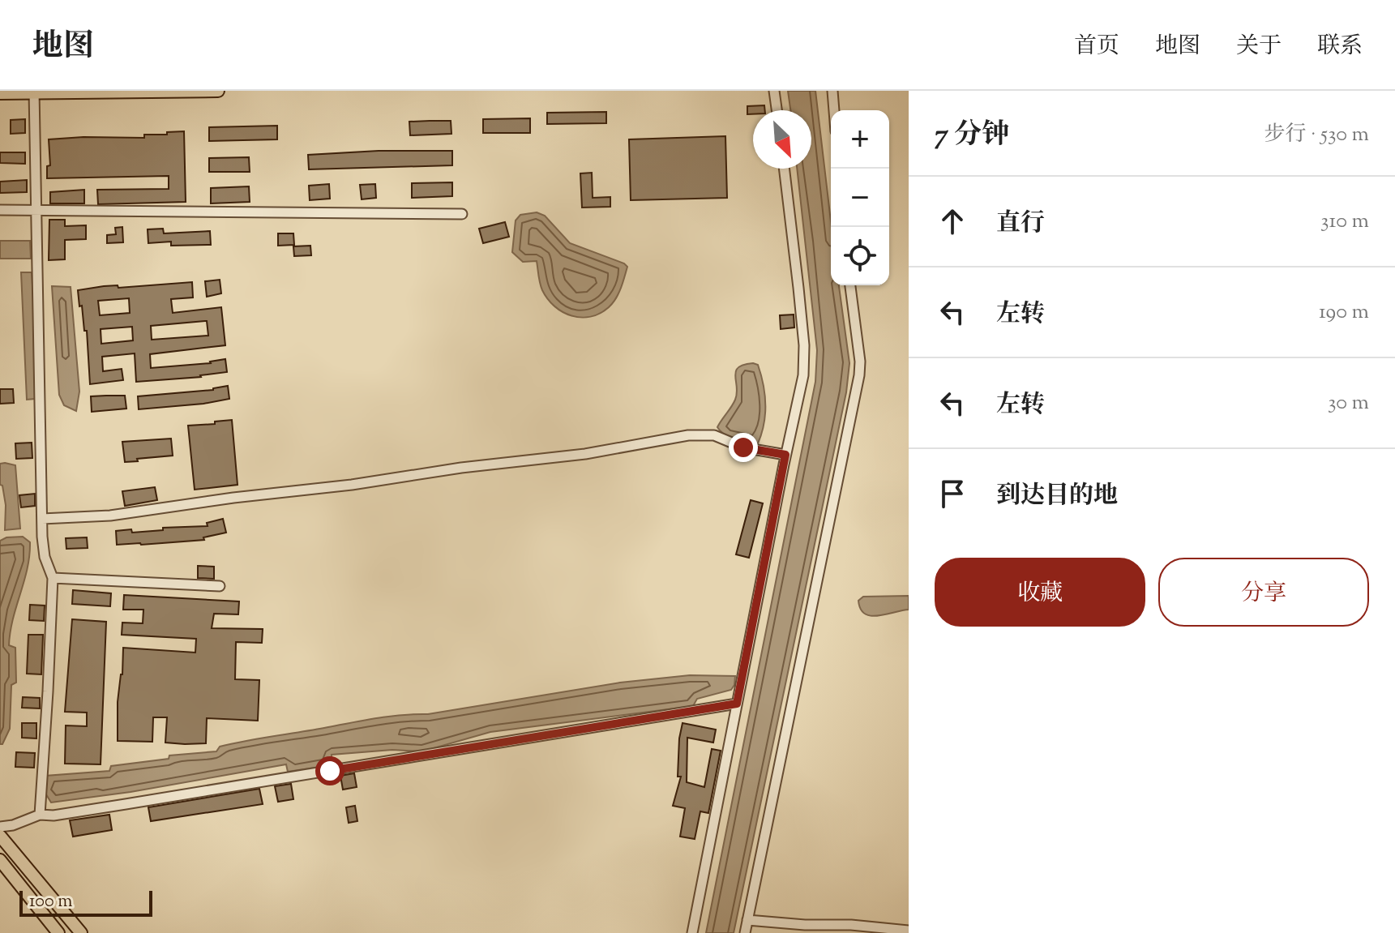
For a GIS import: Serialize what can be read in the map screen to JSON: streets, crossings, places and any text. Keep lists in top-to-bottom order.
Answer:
{
  "scale_bar": "100 m",
  "north": "bottom right",
  "page": {
    "header": "地图",
    "nav": [
      "首页",
      "地图",
      "关于",
      "联系"
    ],
    "heading": ["7 分钟", "步行 · 530 m"],
    "map_buttons": ["+", "−"],
    "list": [
      ["直行", "310 m"],
      ["左转", "190 m"],
      ["左转", "30 m"],
      "到达目的地"
    ],
    "buttons": ["收藏", "分享"],
    "scale": "100 m"
  }
}
